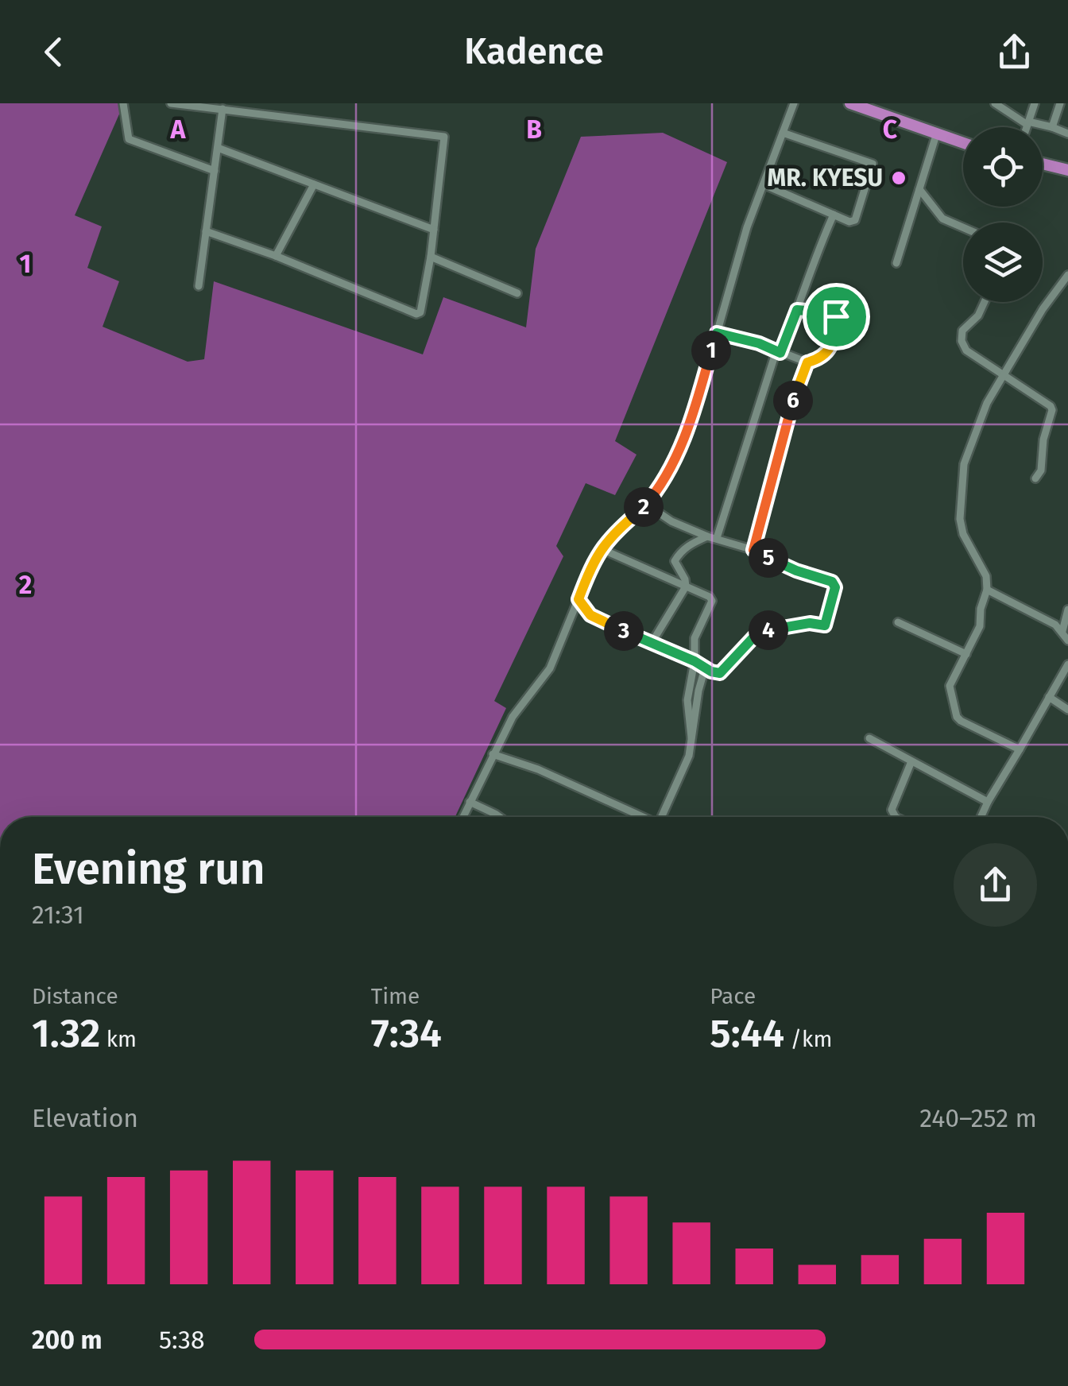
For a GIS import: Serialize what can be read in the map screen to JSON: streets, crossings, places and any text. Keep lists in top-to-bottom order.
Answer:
{
  "places": ["MR. KYESU"],
  "page": {
    "header": "Kadence",
    "pins": [
      "1",
      "6",
      "2",
      "5",
      "4",
      "3"
    ],
    "heading": ["Evening run", "21:31"],
    "stats": [
      ["Distance", "1.32 km"],
      ["Time", "7:34"],
      ["Pace", "5:44 /km"]
    ],
    "chart": ["Elevation", "240–252 m"],
    "list": [
      {
        "name": "200 m",
        "note": "5:38"
      }
    ]
  },
  "grid": {
    "columns": ["A", "B", "C"],
    "rows": ["1", "2"]
  }
}
